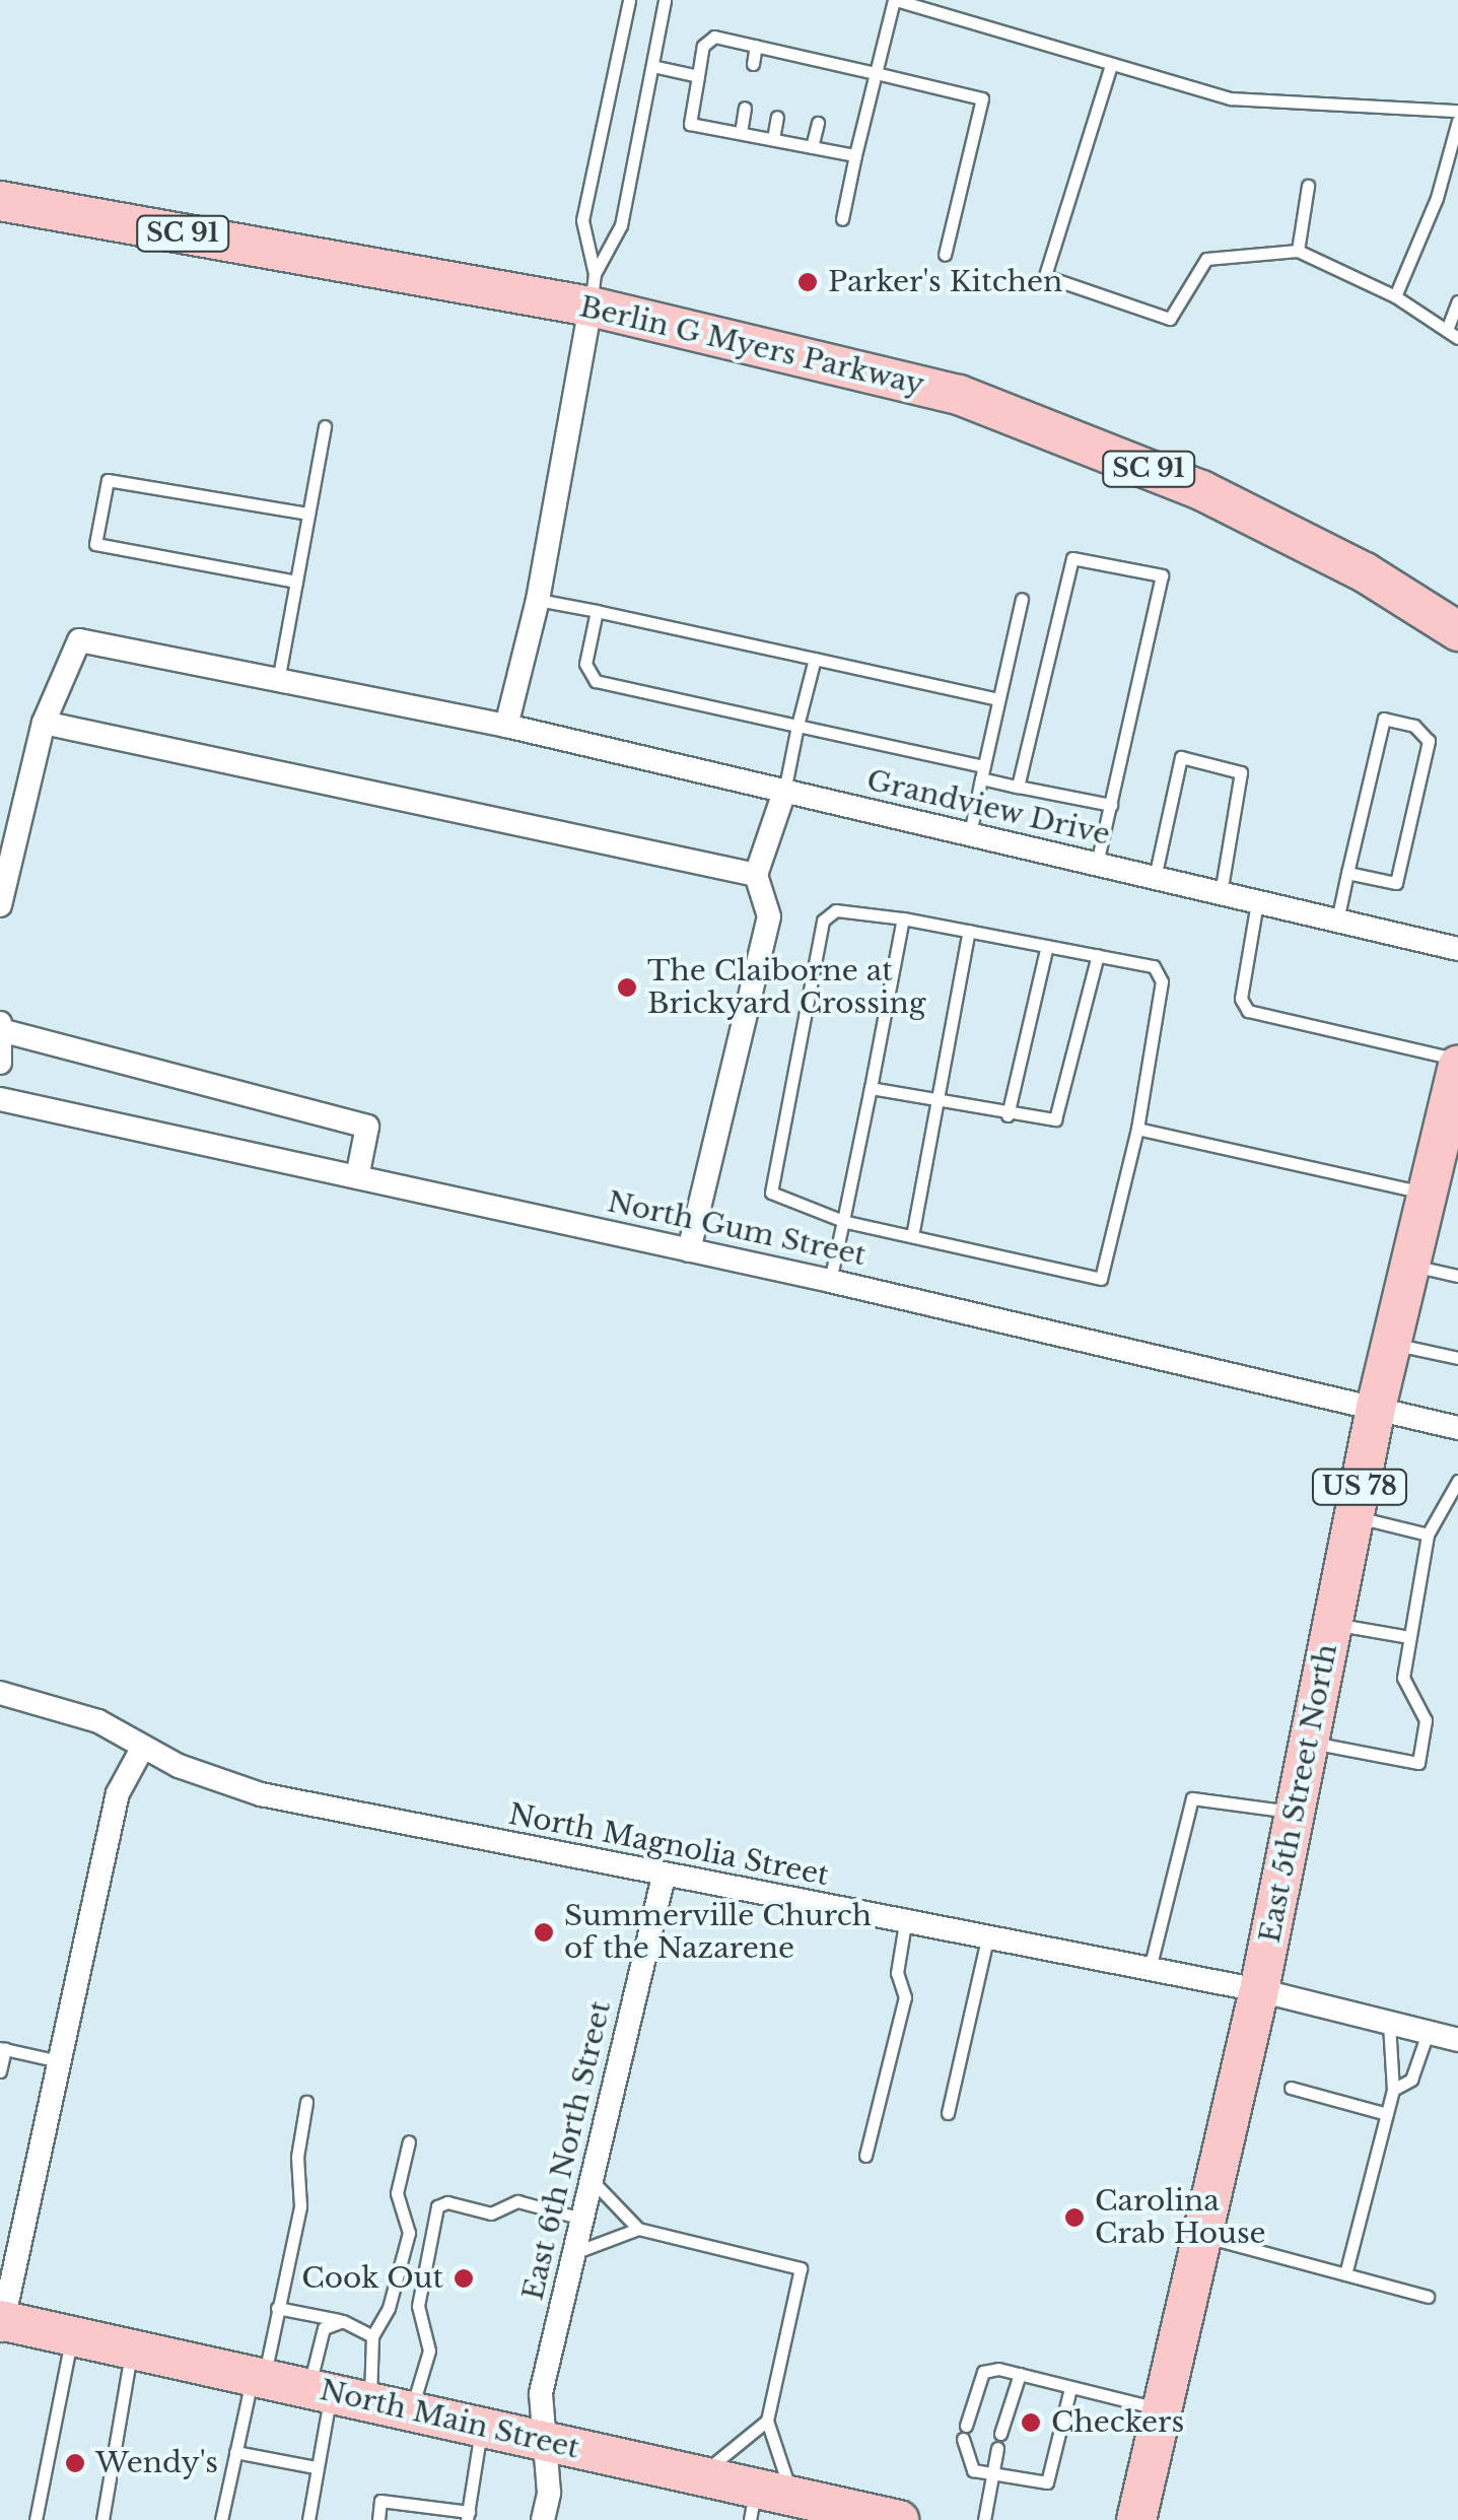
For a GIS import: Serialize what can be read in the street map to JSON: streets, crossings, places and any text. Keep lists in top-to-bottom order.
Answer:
{
  "streets": {
    "main road": [
      "SC 91",
      "Berlin G Myers Parkway",
      "US 78",
      "East 5th Street North",
      "North Main Street"
    ],
    "street": [
      "Grandview Drive",
      "North Gum Street",
      "North Magnolia Street",
      "East 6th North Street"
    ]
  },
  "crossings": [
    ["North Gum Street", "East 5th Street North"],
    ["East 5th Street North", "North Magnolia Street"],
    ["North Magnolia Street", "East 6th North Street"],
    ["East 6th North Street", "North Main Street"]
  ],
  "places": [
    "Parker's Kitchen",
    "The Claiborne at Brickyard Crossing",
    "Summerville Church of the Nazarene",
    "Carolina Crab House",
    "Cook Out",
    "Checkers",
    "Wendy's"
  ]
}
